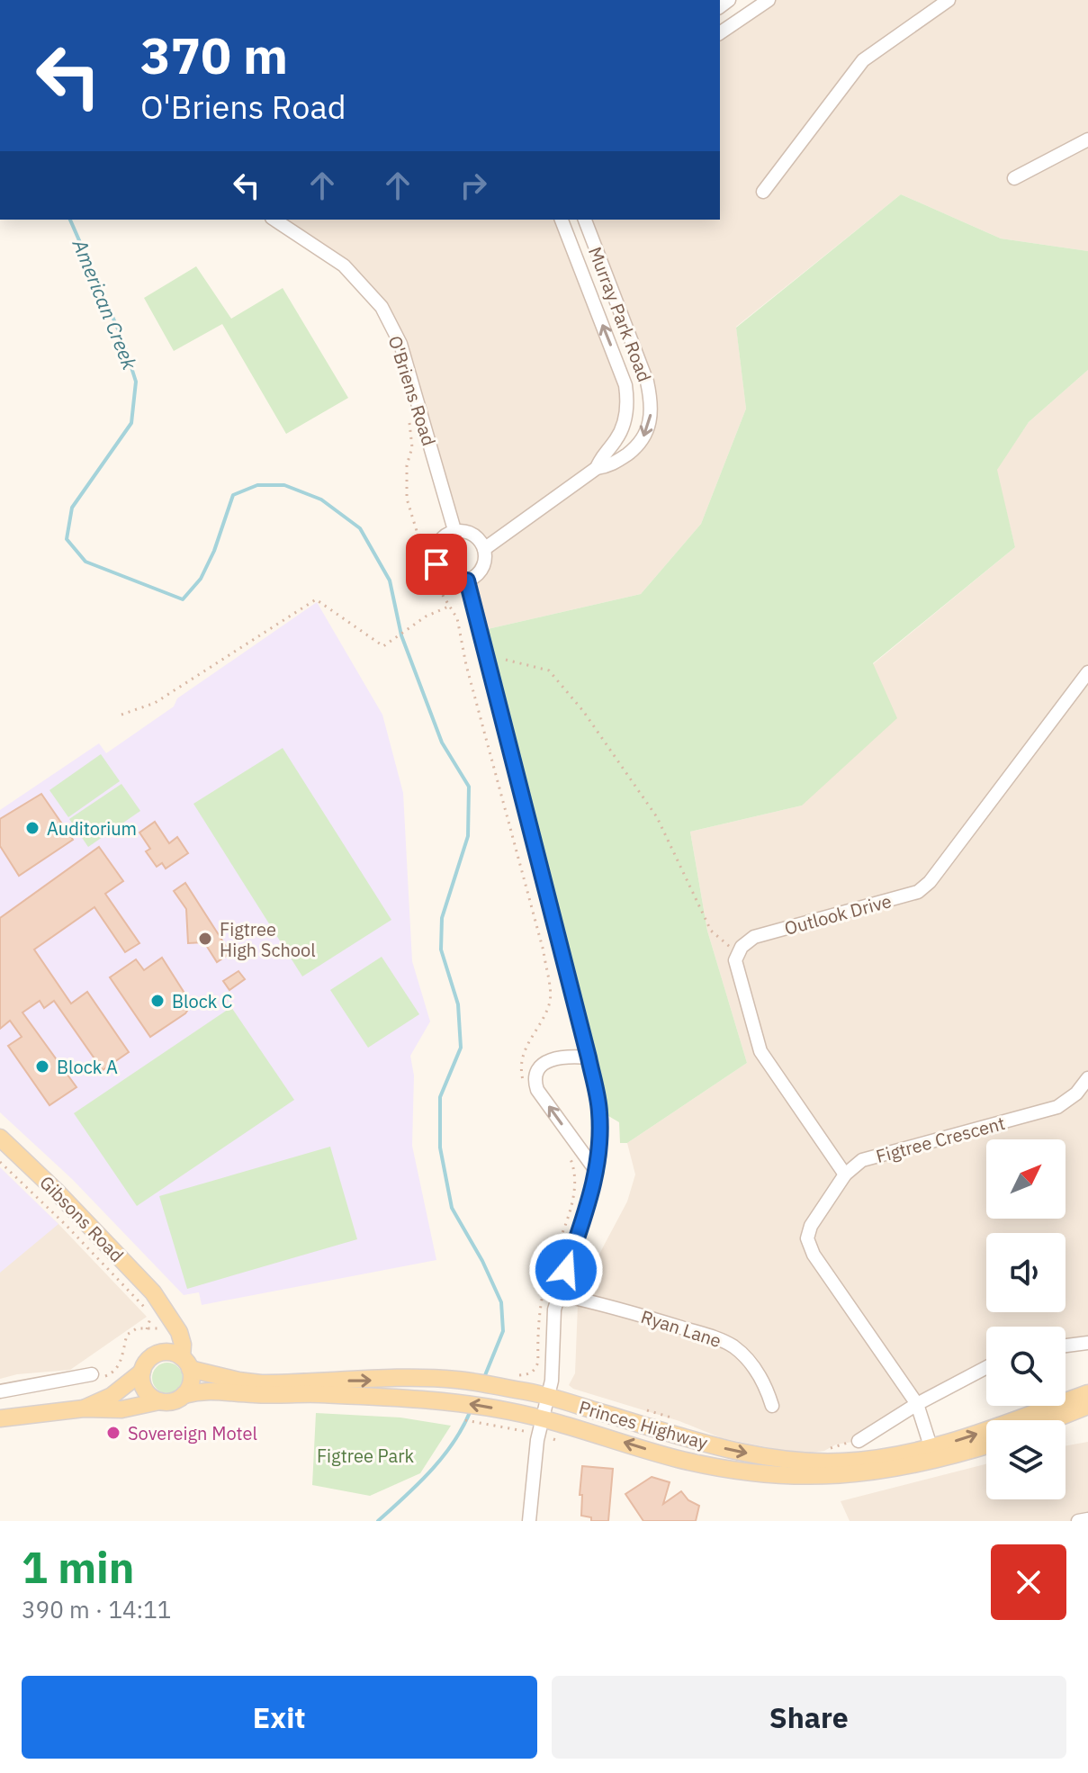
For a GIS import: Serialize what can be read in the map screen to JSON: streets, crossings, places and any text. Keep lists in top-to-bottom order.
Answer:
{
  "streets": {
    "main road": ["Gibsons Road", "Princes Highway"],
    "street": [
      "Murray Park Road",
      "O'Briens Road",
      "Outlook Drive",
      "Figtree Crescent",
      "Ryan Lane"
    ]
  },
  "crossings": [
    ["Murray Park Road", "O'Briens Road"],
    ["Figtree Crescent", "Princes Highway"],
    ["Gibsons Road", "Princes Highway"]
  ],
  "water": ["American Creek"],
  "parks": ["Figtree Park"],
  "places": [
    "Auditorium",
    "Figtree High School",
    "Block C",
    "Block A",
    "Sovereign Motel"
  ],
  "north": "top right",
  "page": {
    "turn": ["370 m", "O'Briens Road"],
    "heading": ["1 min", "390 m · 14:11"],
    "buttons": ["Exit", "Share"]
  }
}
